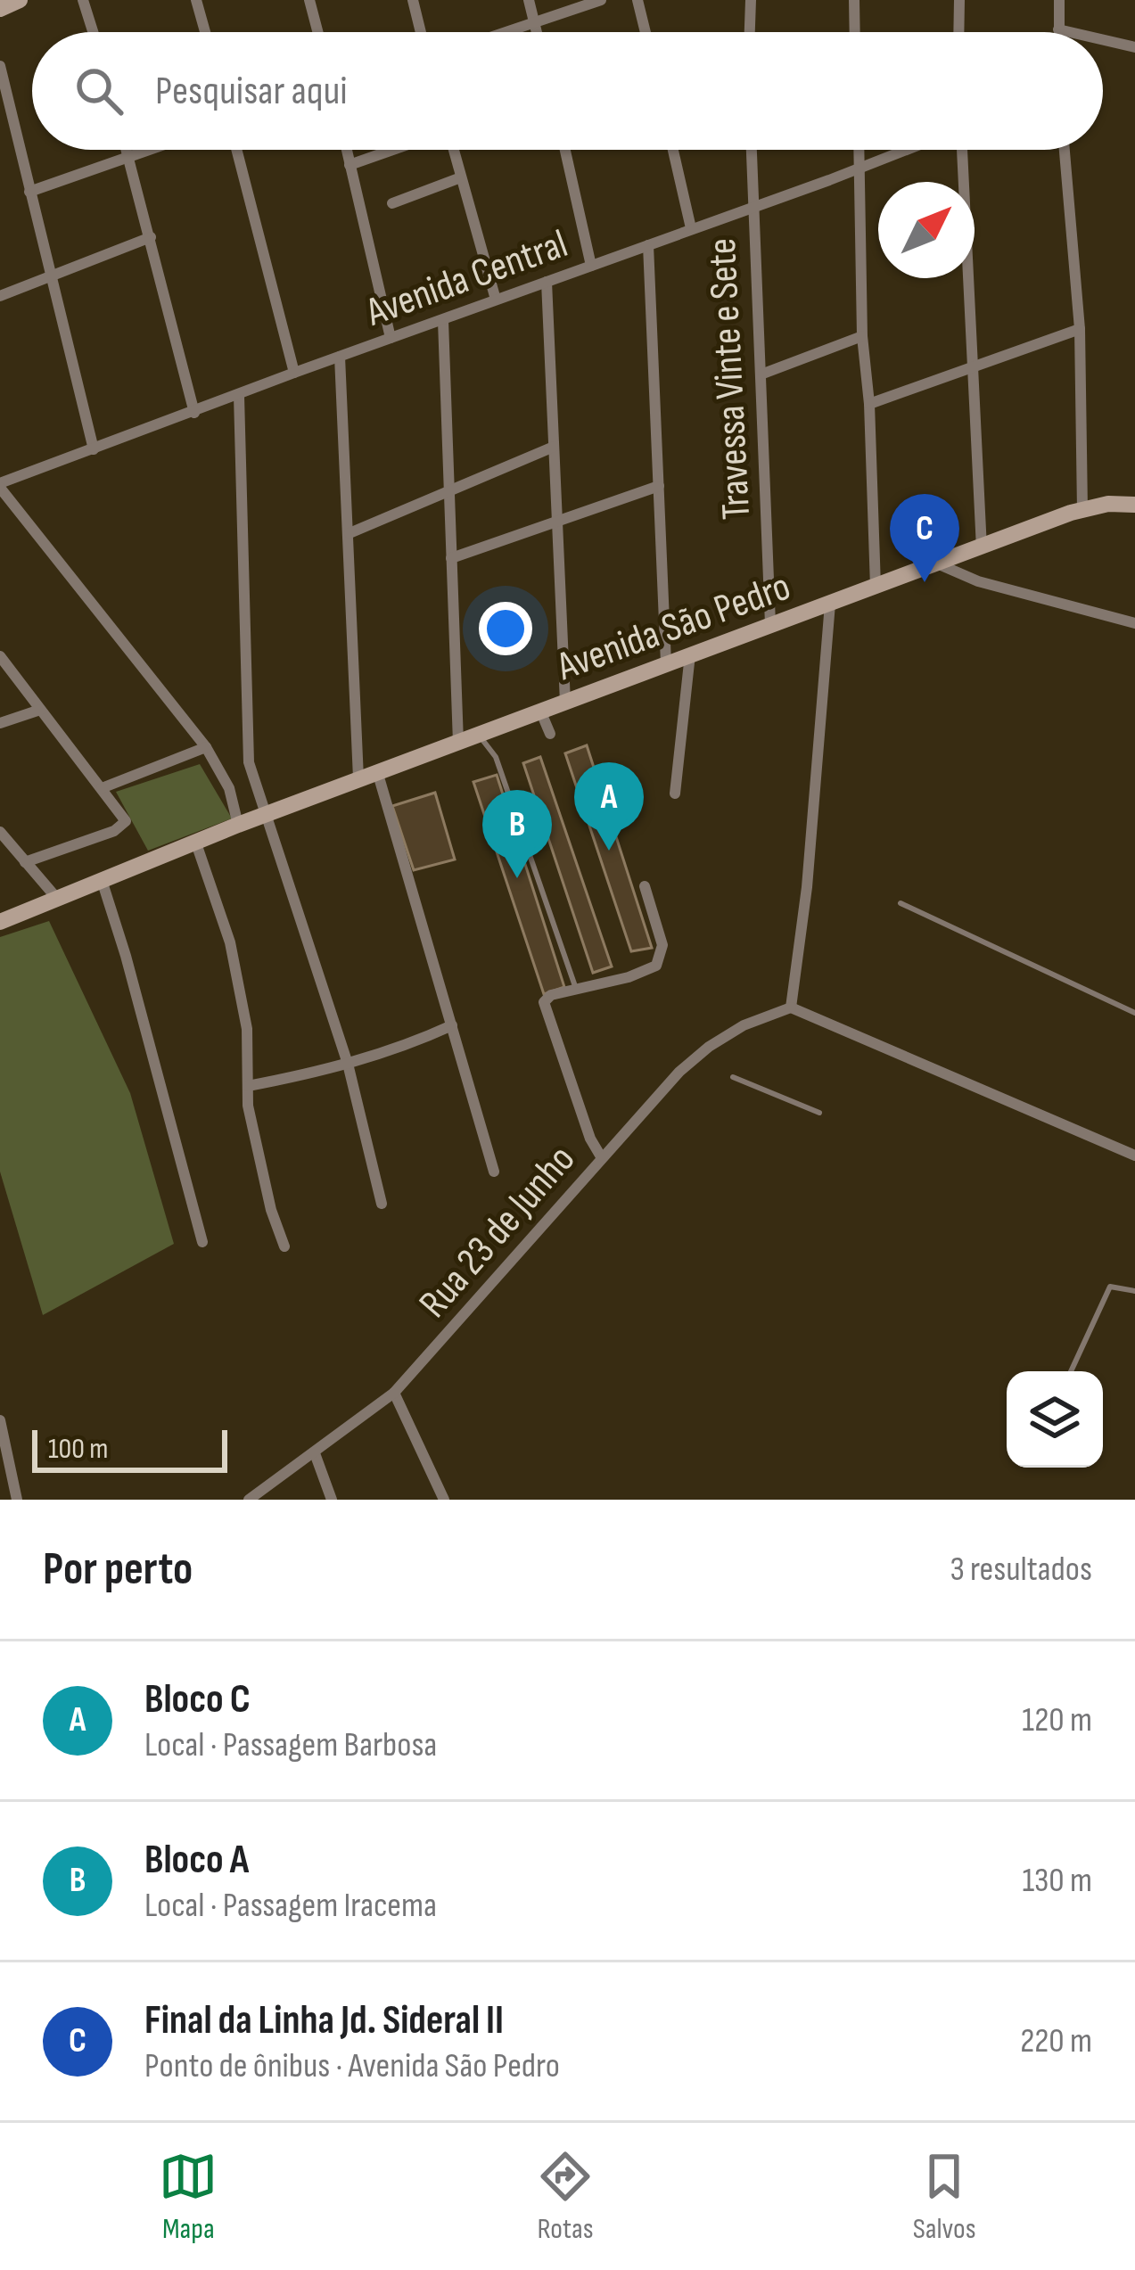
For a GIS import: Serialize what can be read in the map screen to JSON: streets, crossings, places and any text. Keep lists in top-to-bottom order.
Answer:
{
  "streets": {
    "main road": ["Avenida São Pedro"],
    "street": ["Avenida Central", "Travessa Vinte e Sete", "Rua 23 de Junho"]
  },
  "crossings": [
    ["Avenida Central", "Travessa Vinte e Sete"],
    ["Travessa Vinte e Sete", "Avenida São Pedro"]
  ],
  "scale_bar": "100 m",
  "north": "top right",
  "page": {
    "search": "Pesquisar aqui",
    "pins": ["C", "A", "B"],
    "scale": "100 m",
    "heading": ["Por perto", "3 resultados"],
    "list": [
      {
        "mark": "A",
        "name": "Bloco C",
        "note": "Local · Passagem Barbosa",
        "value": "120 m"
      },
      {
        "mark": "B",
        "name": "Bloco A",
        "note": "Local · Passagem Iracema",
        "value": "130 m"
      },
      {
        "mark": "C",
        "name": "Final da Linha Jd. Sideral II",
        "note": "Ponto de ônibus · Avenida São Pedro",
        "value": "220 m"
      }
    ],
    "nav": ["Mapa", "Rotas", "Salvos"]
  }
}
